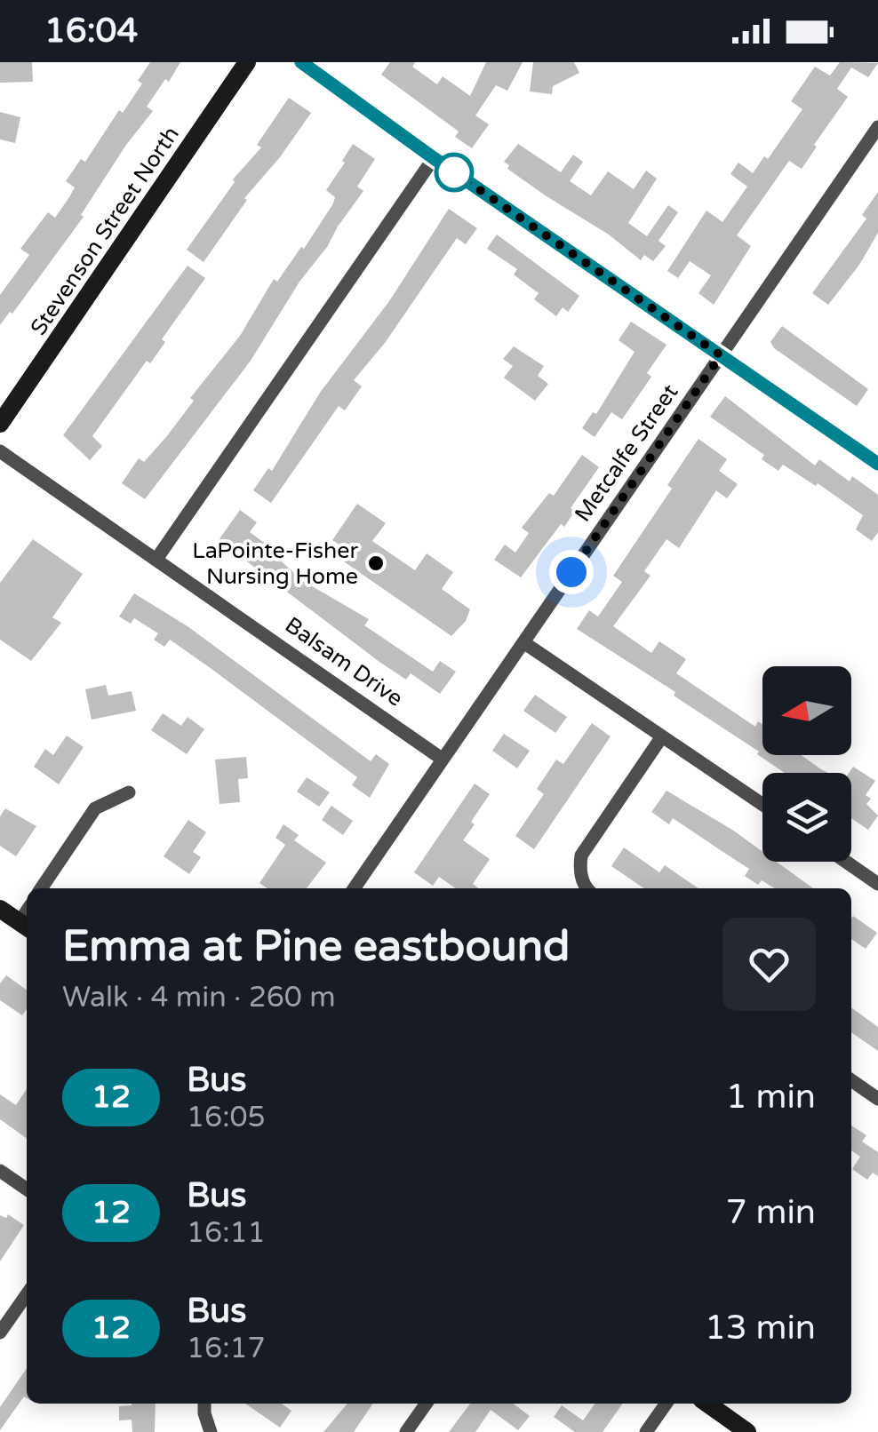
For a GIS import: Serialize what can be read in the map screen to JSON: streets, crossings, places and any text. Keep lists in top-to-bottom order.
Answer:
{
  "streets": {
    "main road": ["Stevenson Street North"],
    "street": ["Metcalfe Street", "Balsam Drive"]
  },
  "crossings": [
    ["Metcalfe Street", "Balsam Drive"]
  ],
  "places": ["LaPointe-Fisher Nursing Home"],
  "lines": ["bus line 12"],
  "north": "left",
  "page": {
    "status": "16:04",
    "heading": ["Emma at Pine eastbound", "Walk · 4 min · 260 m"],
    "list": [
      {
        "mark": "12",
        "name": "Bus",
        "note": "16:05",
        "value": "1 min"
      },
      {
        "mark": "12",
        "name": "Bus",
        "note": "16:11",
        "value": "7 min"
      },
      {
        "mark": "12",
        "name": "Bus",
        "note": "16:17",
        "value": "13 min"
      }
    ]
  }
}
